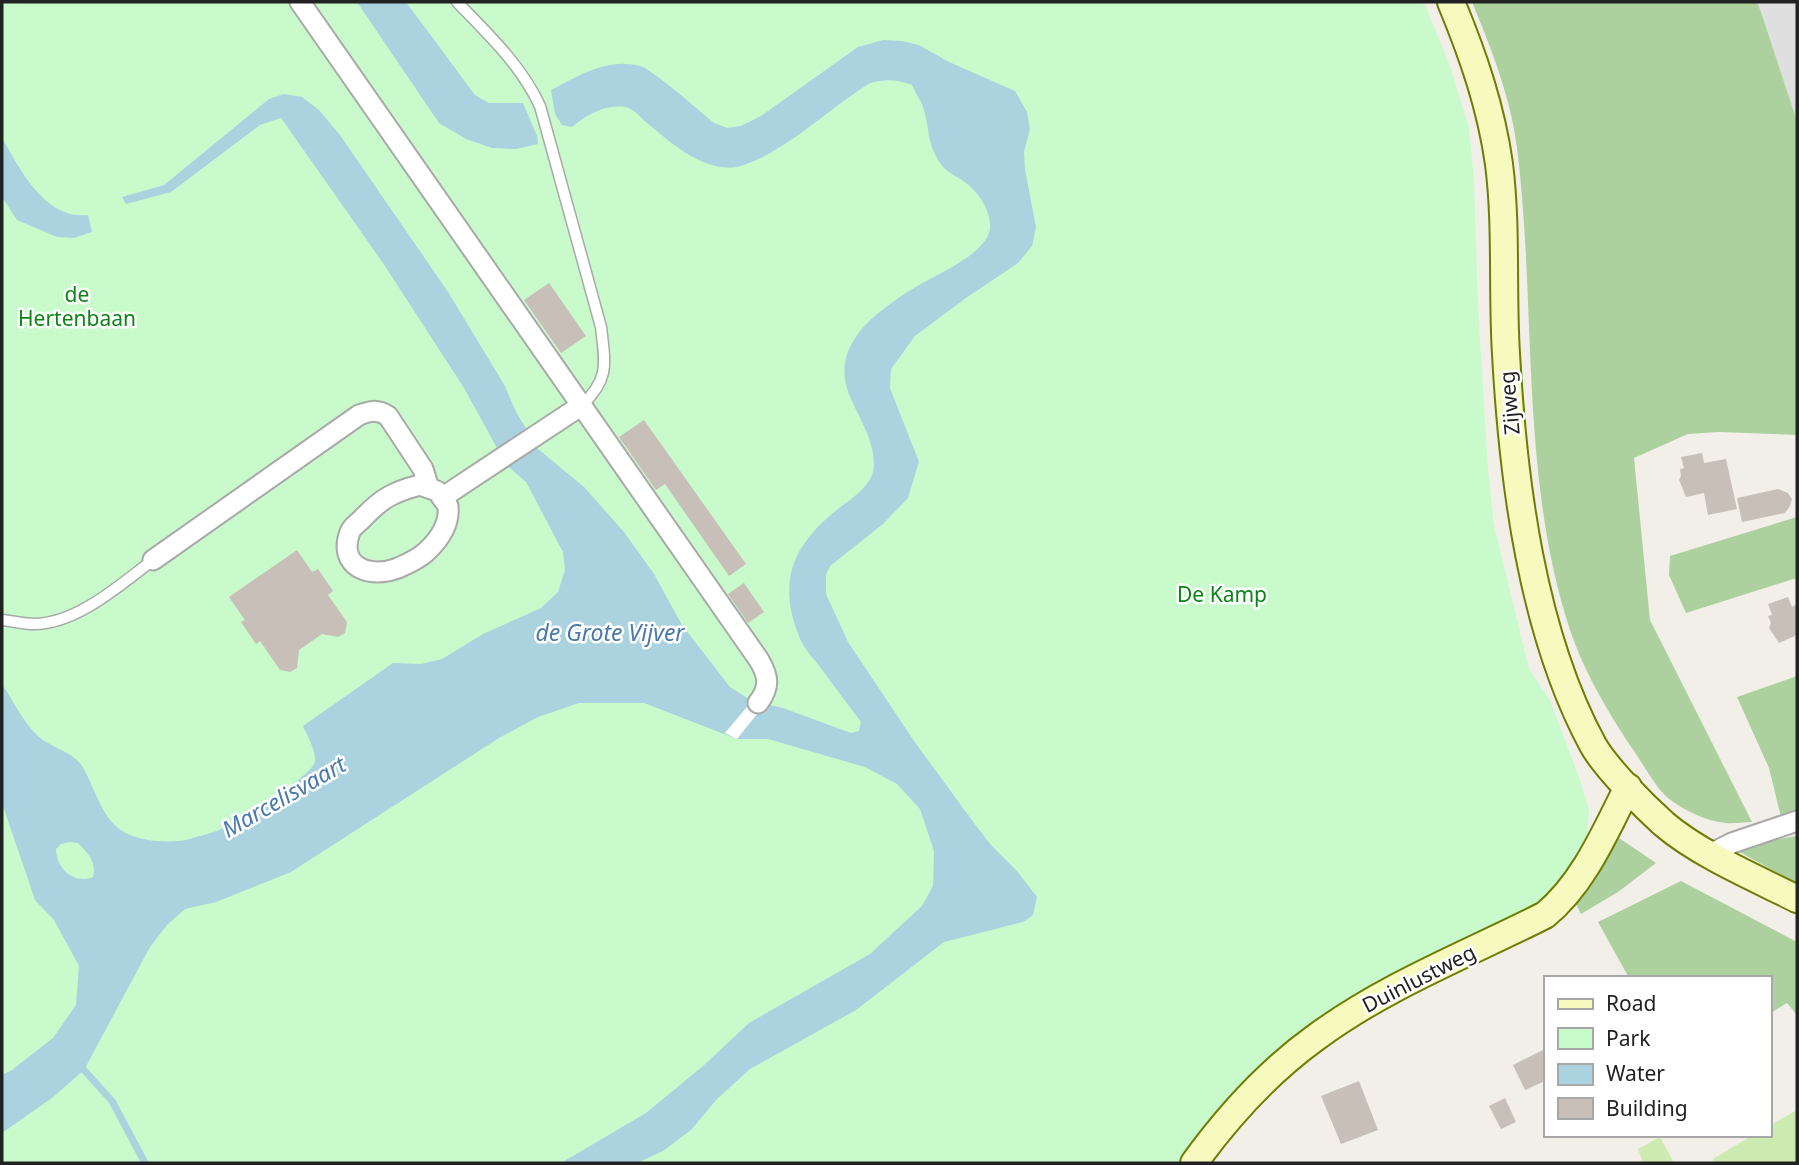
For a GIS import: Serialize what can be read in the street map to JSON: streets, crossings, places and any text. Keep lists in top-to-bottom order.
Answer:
{
  "streets": {
    "street": ["Zijweg", "Duinlustweg"]
  },
  "crossings": [
    ["Zijweg", "Duinlustweg"]
  ],
  "water": ["de Grote Vijver", "Marcelisvaart"],
  "parks": ["de Hertenbaan", "De Kamp"],
  "legend": [
    "Road",
    "Park",
    "Water",
    "Building"
  ]
}
